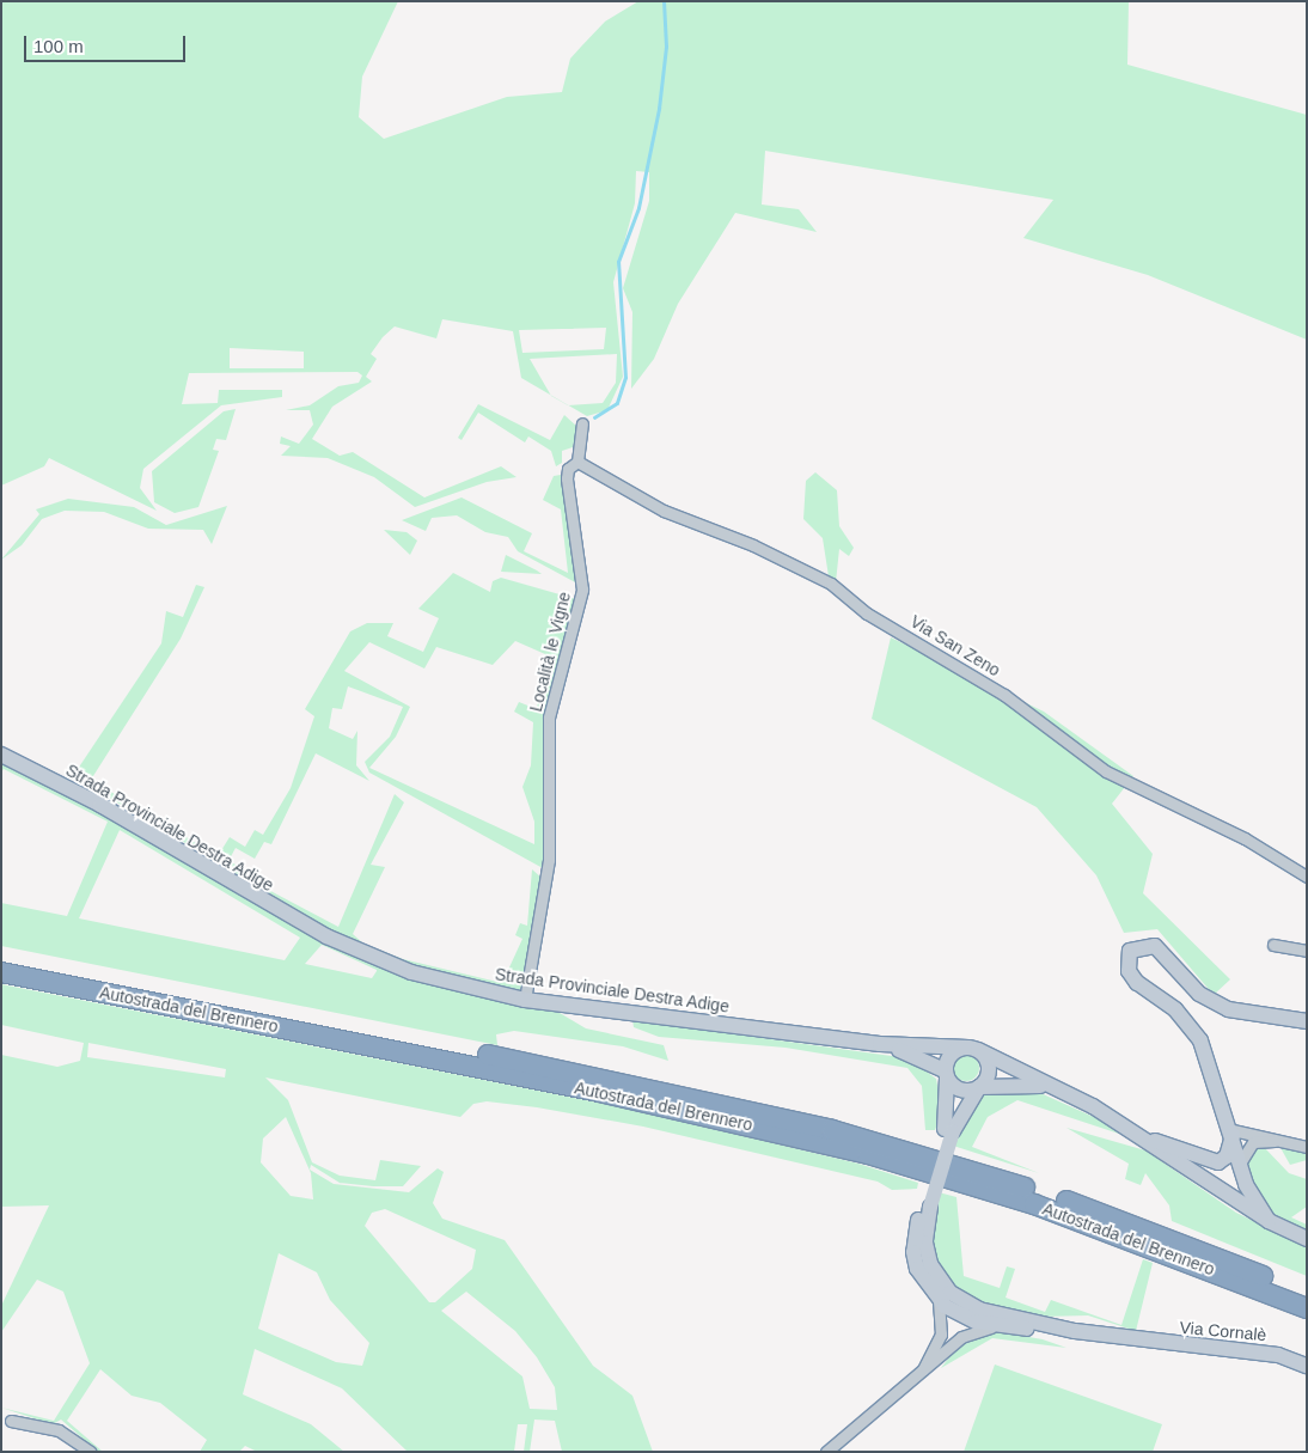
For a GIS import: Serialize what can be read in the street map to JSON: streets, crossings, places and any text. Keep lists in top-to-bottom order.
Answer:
{
  "streets": {
    "highway": ["Autostrada del Brennero"],
    "main road": ["Strada Provinciale Destra Adige", "Via Cornalè"],
    "street": ["Via San Zeno", "Località le Vigne"]
  },
  "crossings": [
    ["Via San Zeno", "Località le Vigne"],
    ["Località le Vigne", "Strada Provinciale Destra Adige"]
  ],
  "scale_bar": "100 m"
}
